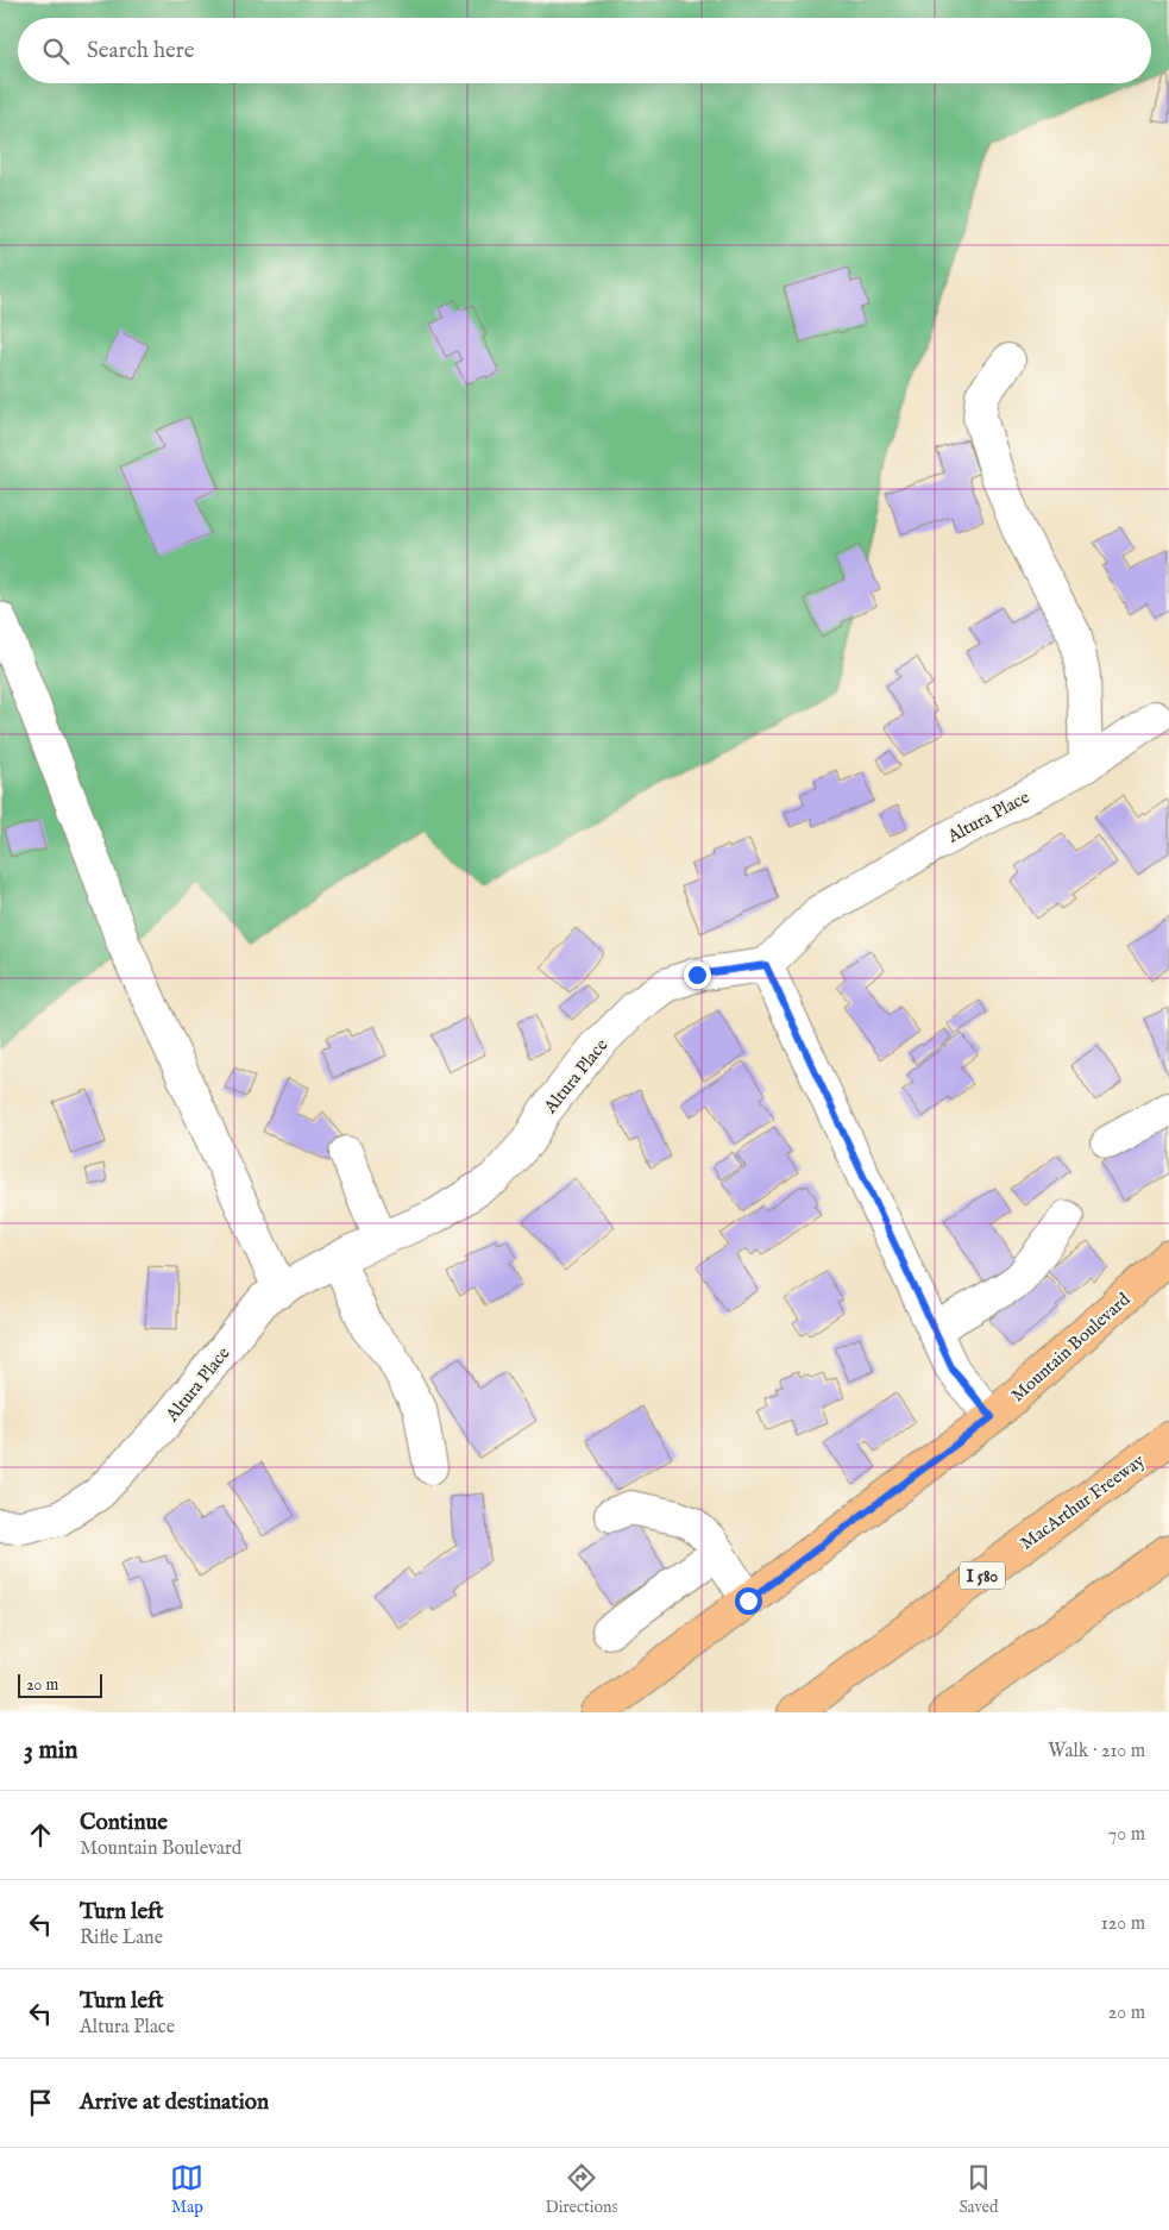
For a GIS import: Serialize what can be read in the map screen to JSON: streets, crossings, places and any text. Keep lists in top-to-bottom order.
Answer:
{
  "streets": {
    "main road": ["Mountain Boulevard", "MacArthur Freeway", "I 580"],
    "street": ["Altura Place"]
  },
  "scale_bar": "20 m",
  "page": {
    "search": "Search here",
    "scale": "20 m",
    "heading": ["3 min", "Walk · 210 m"],
    "list": [
      ["Continue", "Mountain Boulevard", "70 m"],
      ["Turn left", "Rifle Lane", "120 m"],
      ["Turn left", "Altura Place", "20 m"],
      "Arrive at destination"
    ],
    "nav": ["Map", "Directions", "Saved"]
  }
}
